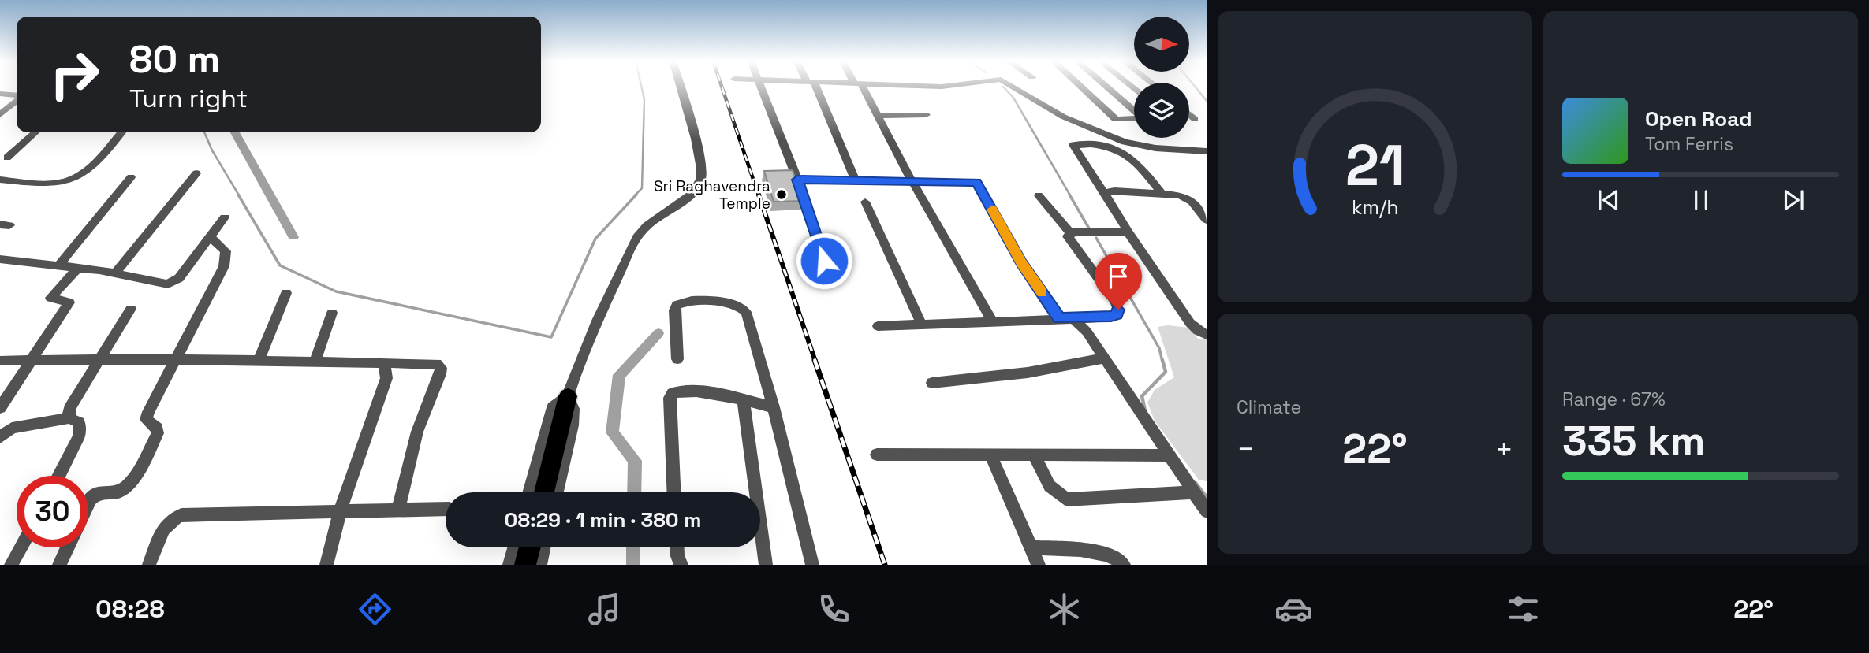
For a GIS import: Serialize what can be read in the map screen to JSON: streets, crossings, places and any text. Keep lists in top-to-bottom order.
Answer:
{
  "places": ["Sri Raghavendra Temple"],
  "north": "right",
  "page": {
    "turn": ["80 m", "Turn right"],
    "song": ["Open Road", "Tom Ferris"],
    "tile": [
      "Climate",
      ["Range · 67%", "335 km"]
    ],
    "heat": ["−", "22°", "+"],
    "limit": "30",
    "trip": "08:29 · 1 min · 380 m",
    "tabs": ["08:28", "22°"],
    "gauge": ["21", "km/h"]
  }
}
